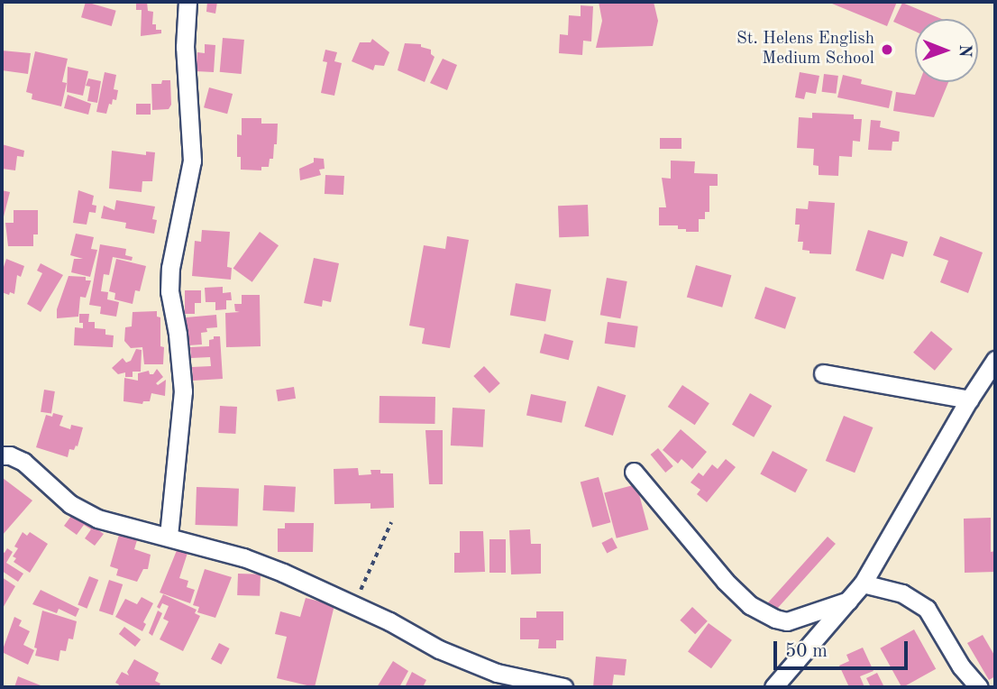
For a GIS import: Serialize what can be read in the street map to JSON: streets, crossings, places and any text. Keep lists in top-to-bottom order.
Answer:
{
  "places": ["St. Helens English Medium School"],
  "scale_bar": "50 m",
  "north": "right"
}
